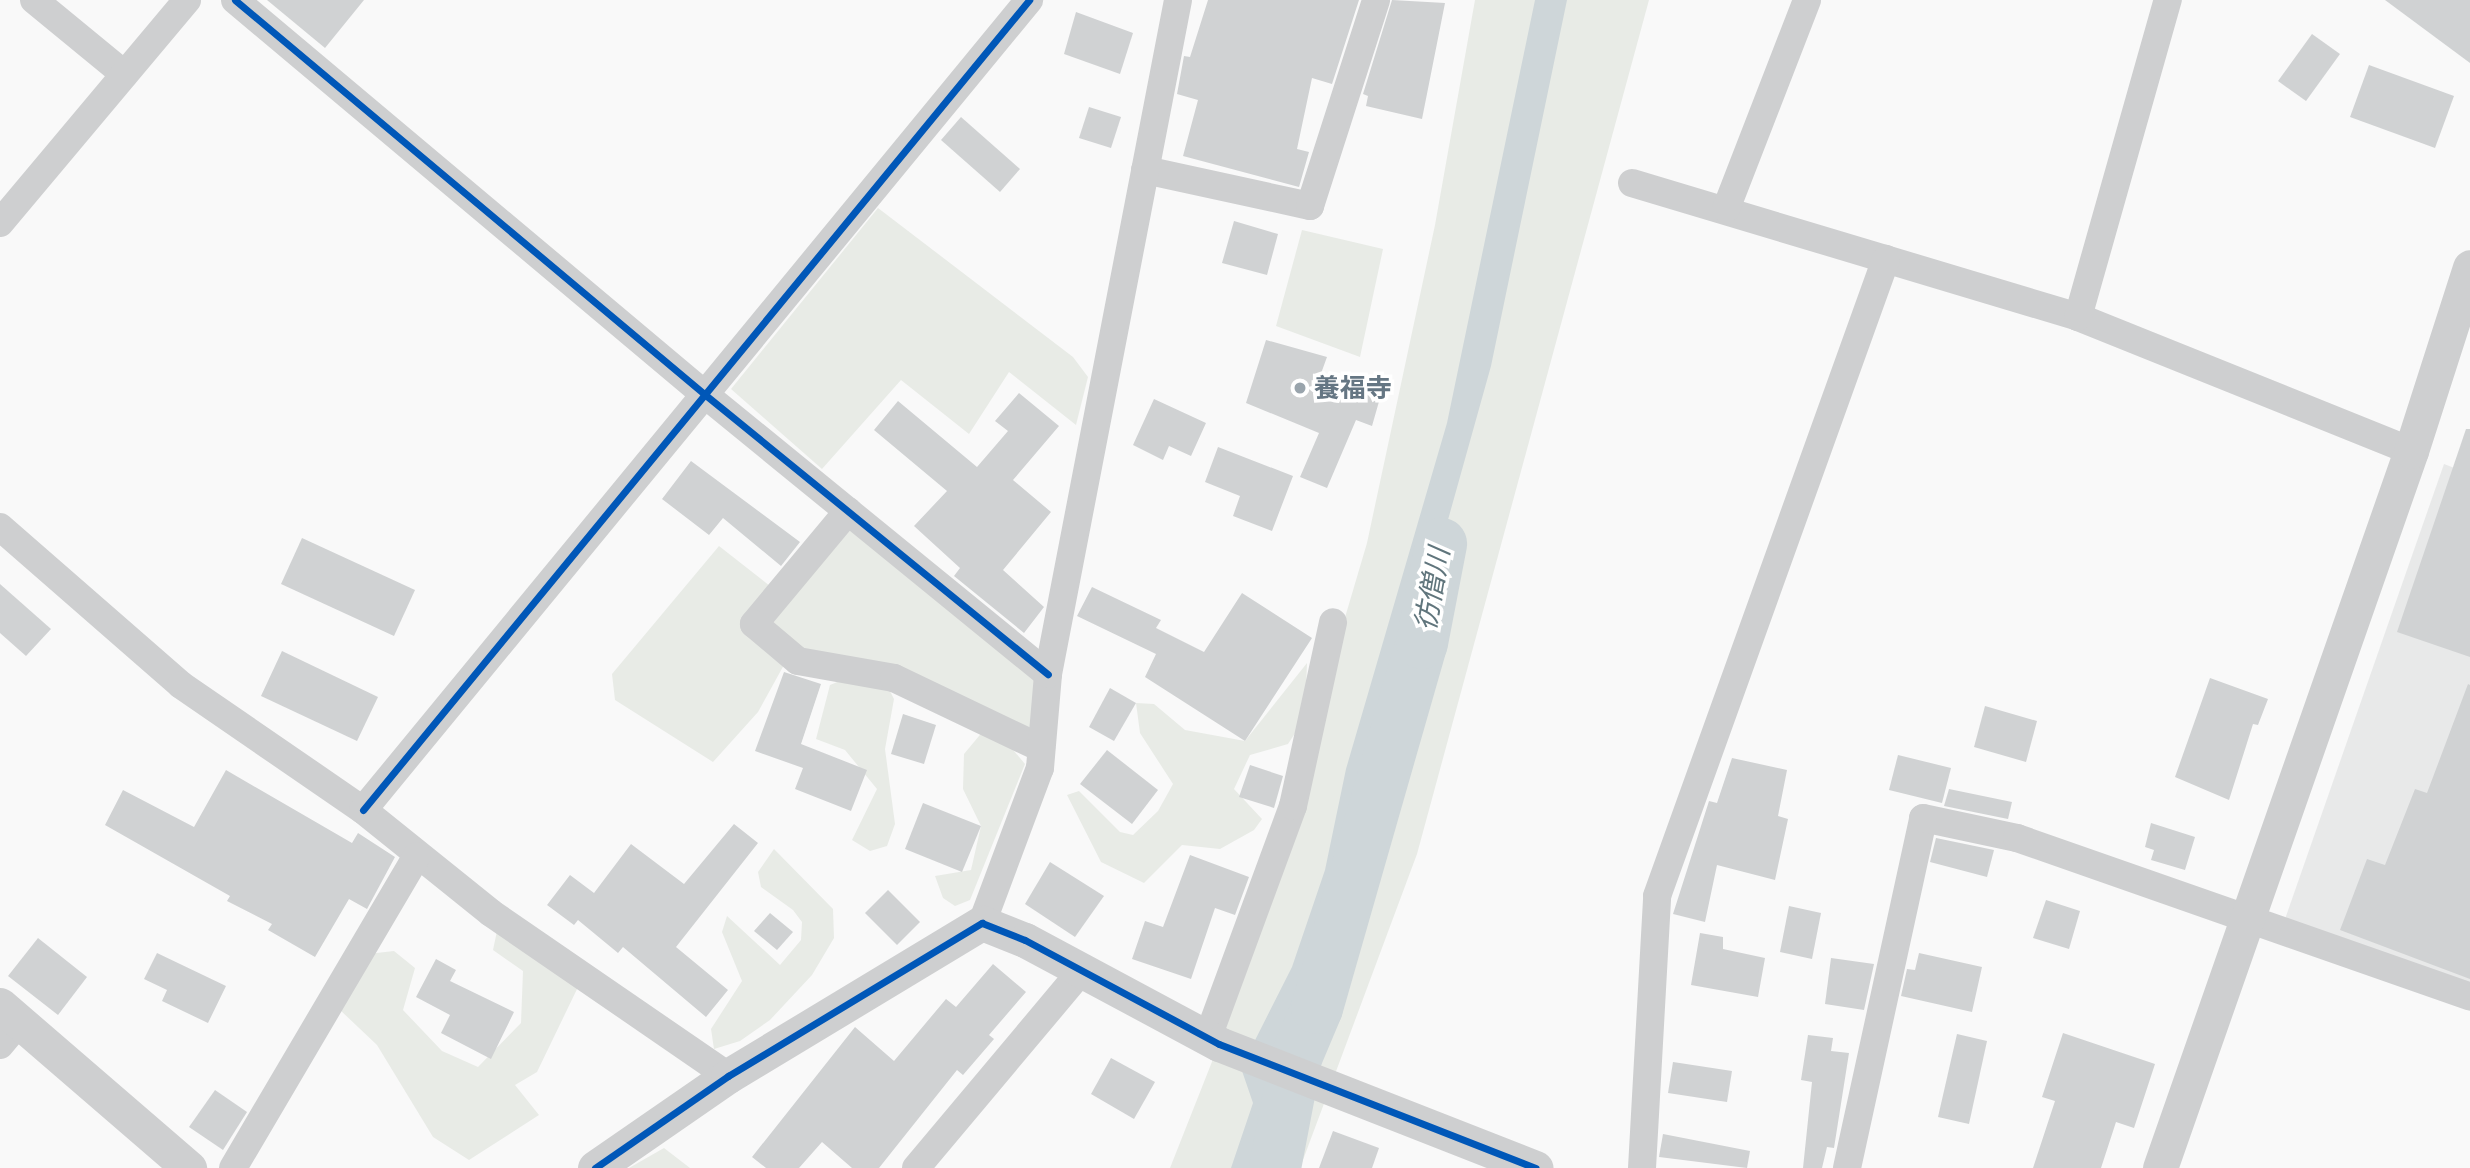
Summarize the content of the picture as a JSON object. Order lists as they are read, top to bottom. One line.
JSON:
{"water":["彷僧川"],"places":["養福寺"]}
